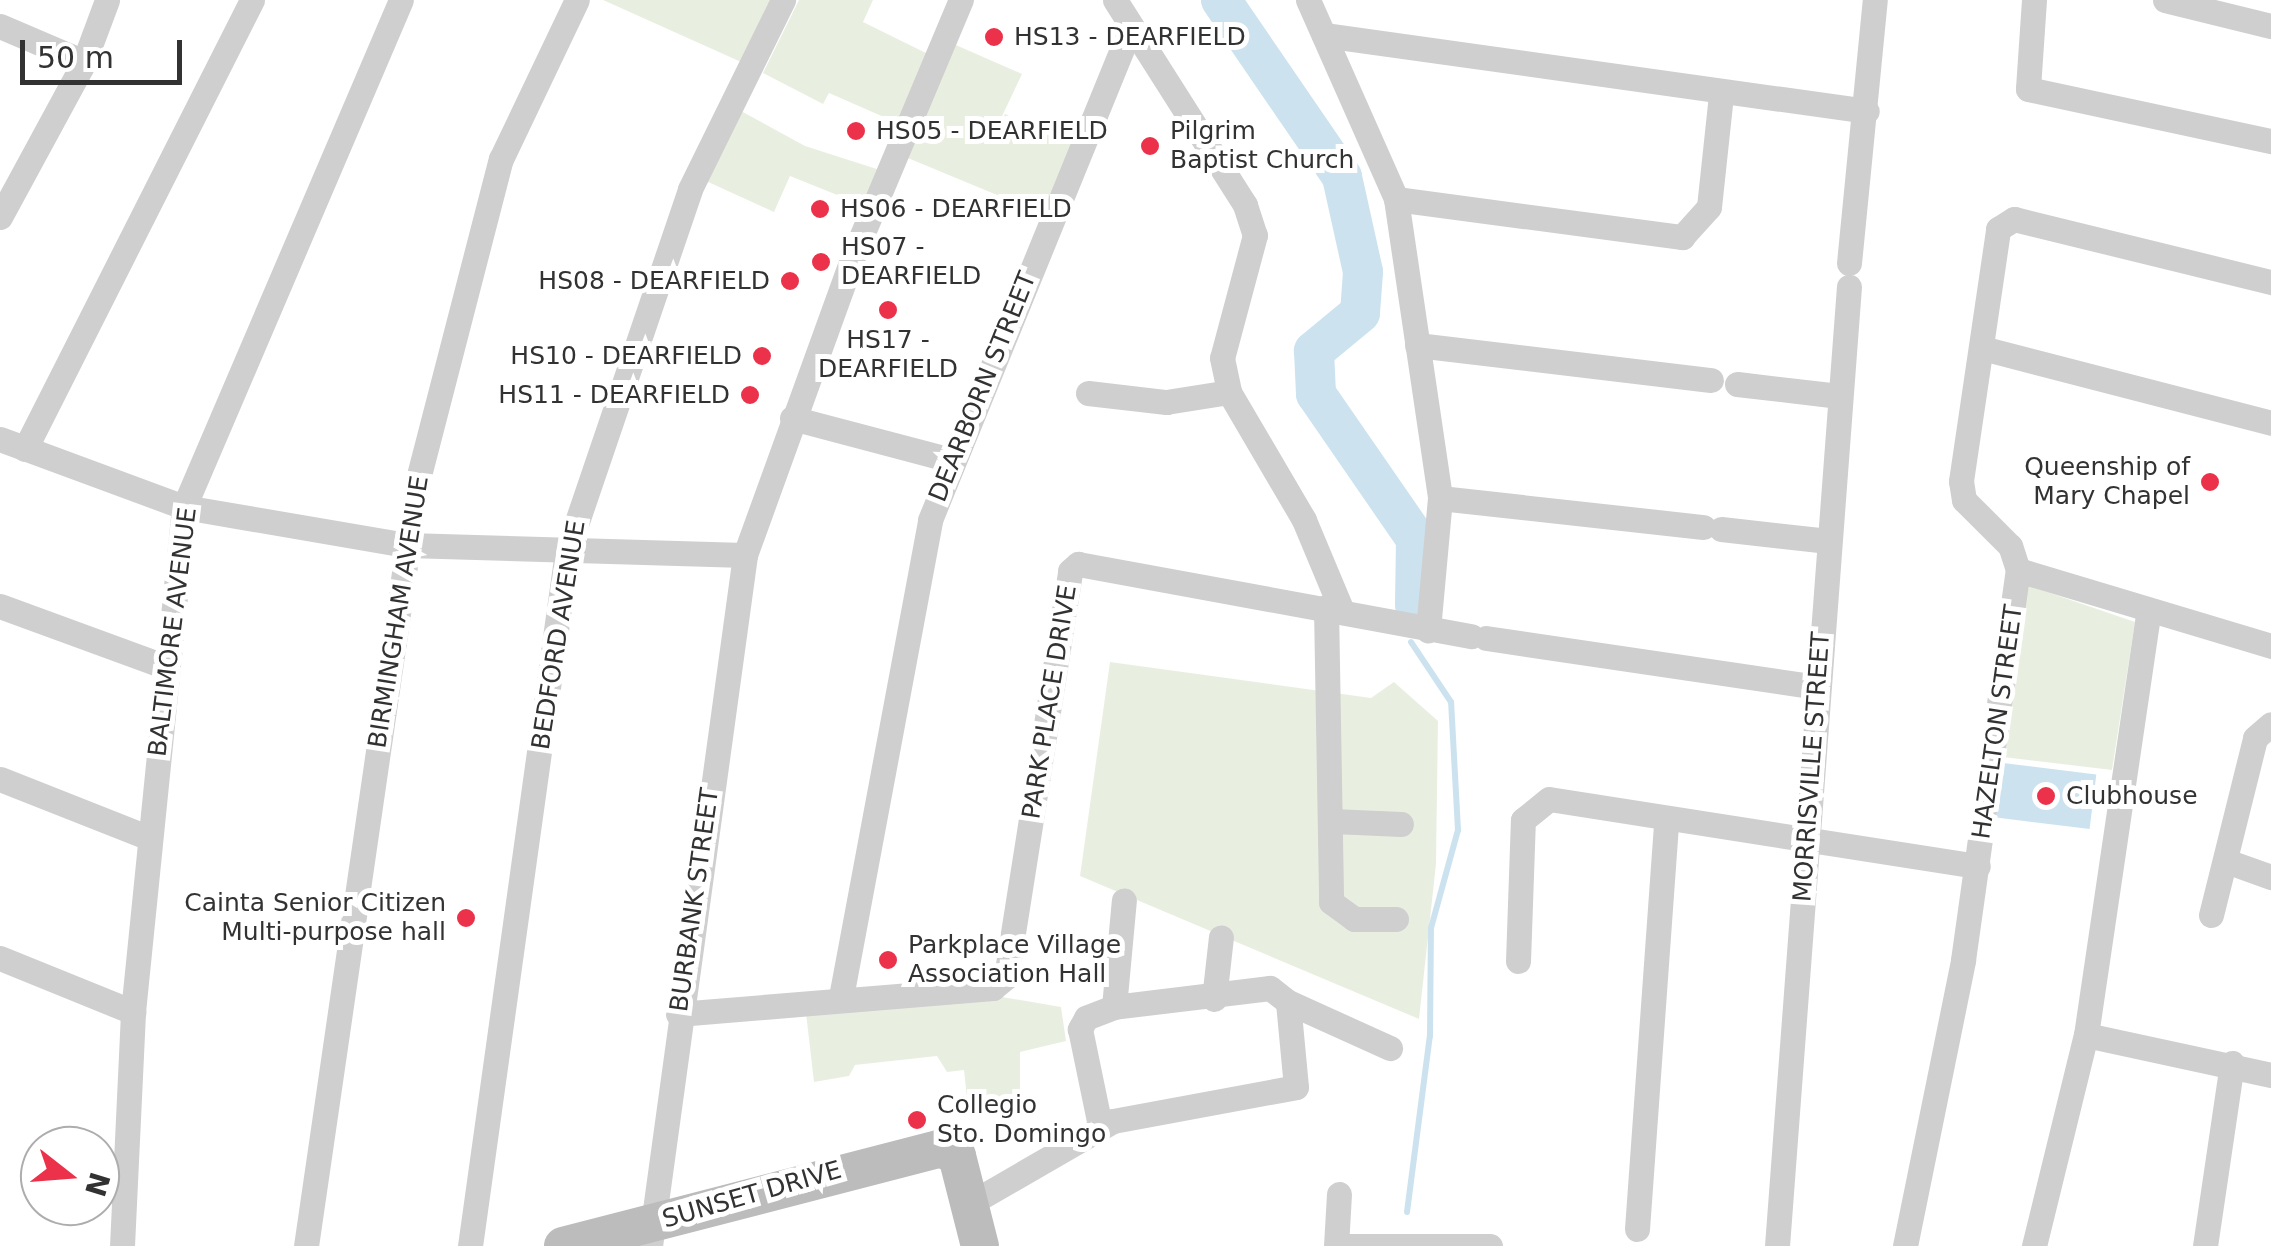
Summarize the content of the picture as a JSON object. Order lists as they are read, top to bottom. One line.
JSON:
{"streets":{"street":["DEARBORN STREET","BIRMINGHAM AVENUE","BALTIMORE AVENUE","BEDFORD AVENUE","PARK PLACE DRIVE","HAZELTON STREET","MORRISVILLE STREET","BURBANK STREET","SUNSET DRIVE"]},"crossings":[["DEARBORN STREET","PARK PLACE DRIVE"],["PARK PLACE DRIVE","MORRISVILLE STREET"],["BURBANK STREET","SUNSET DRIVE"]],"places":["HS13 - DEARFIELD","HS05 - DEARFIELD","Pilgrim Baptist Church","HS06 - DEARFIELD","HS07 - DEARFIELD","HS08 - DEARFIELD","HS17 - DEARFIELD","HS10 - DEARFIELD","HS11 - DEARFIELD","Queenship of Mary Chapel","Clubhouse","Cainta Senior Citizen Multi-purpose hall","Parkplace Village Association Hall","Collegio Sto. Domingo"],"scale_bar":"50 m","north":"right"}
